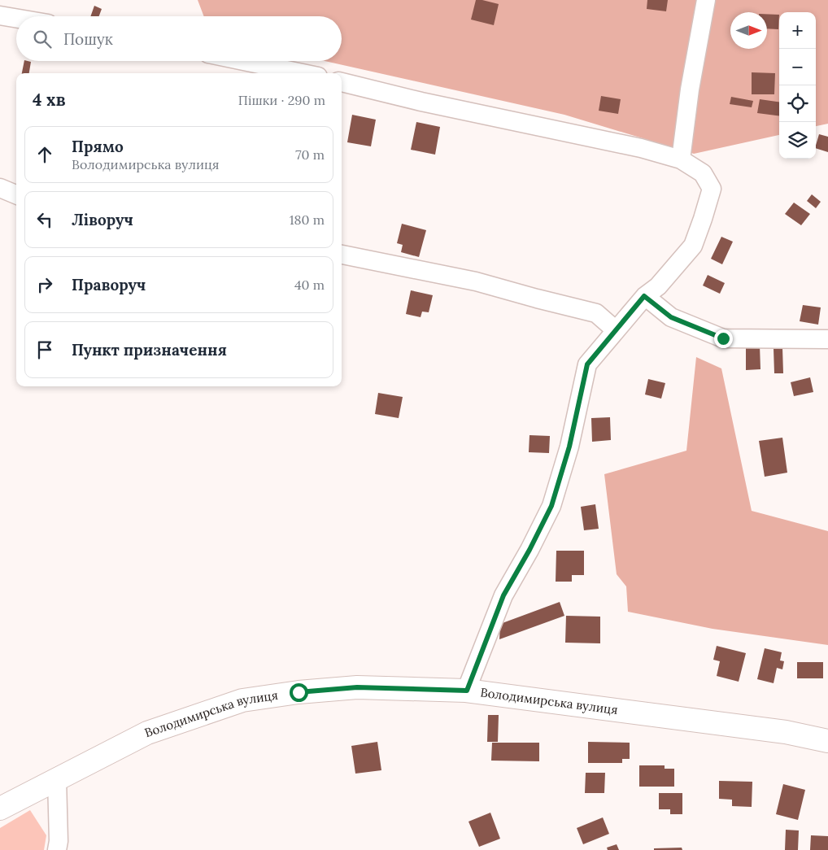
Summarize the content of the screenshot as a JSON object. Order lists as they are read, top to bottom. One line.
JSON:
{"streets":{"main road":["Володимирська вулиця"]},"north":"right","page":{"map_buttons":["+","−"],"search":"Пошук","heading":["4 хв","Пішки · 290 m"],"list":[["Прямо","Володимирська вулиця","70 m"],["Ліворуч","180 m"],["Праворуч","40 m"],"Пункт призначення"]}}
